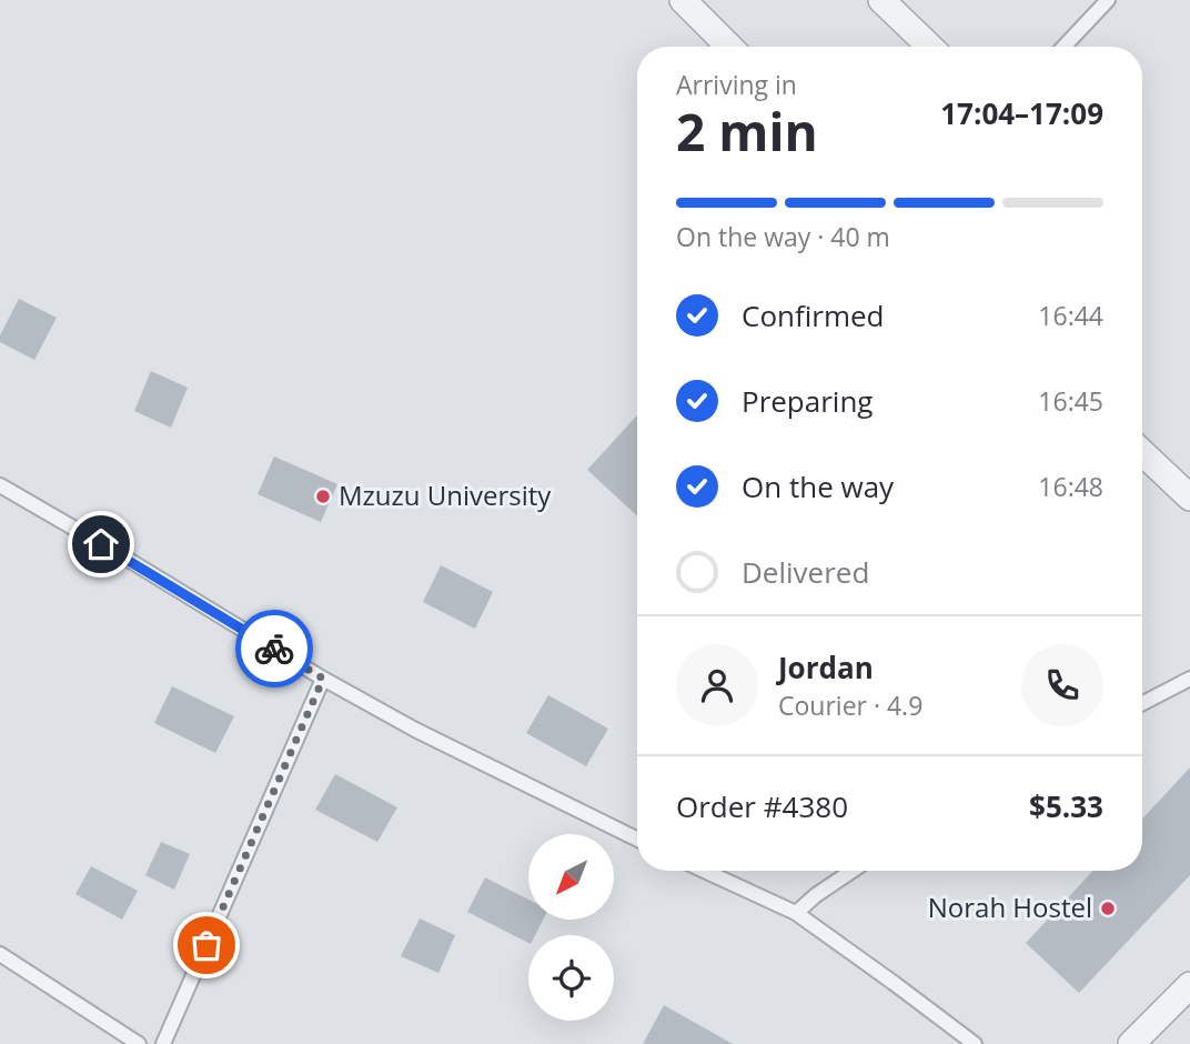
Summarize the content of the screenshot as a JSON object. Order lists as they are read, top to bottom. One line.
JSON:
{"places":["Mzuzu University","Norah Hostel"],"north":"bottom left","page":{"heading":["2 min","Arriving in","17:04–17:09"],"panel":["Jordan","Courier · 4.9","Order #4380","$5.33"],"bar":"On the way · 40 m","list":[["Confirmed","16:44"],["Preparing","16:45"],["On the way","16:48"],"Delivered"]}}
